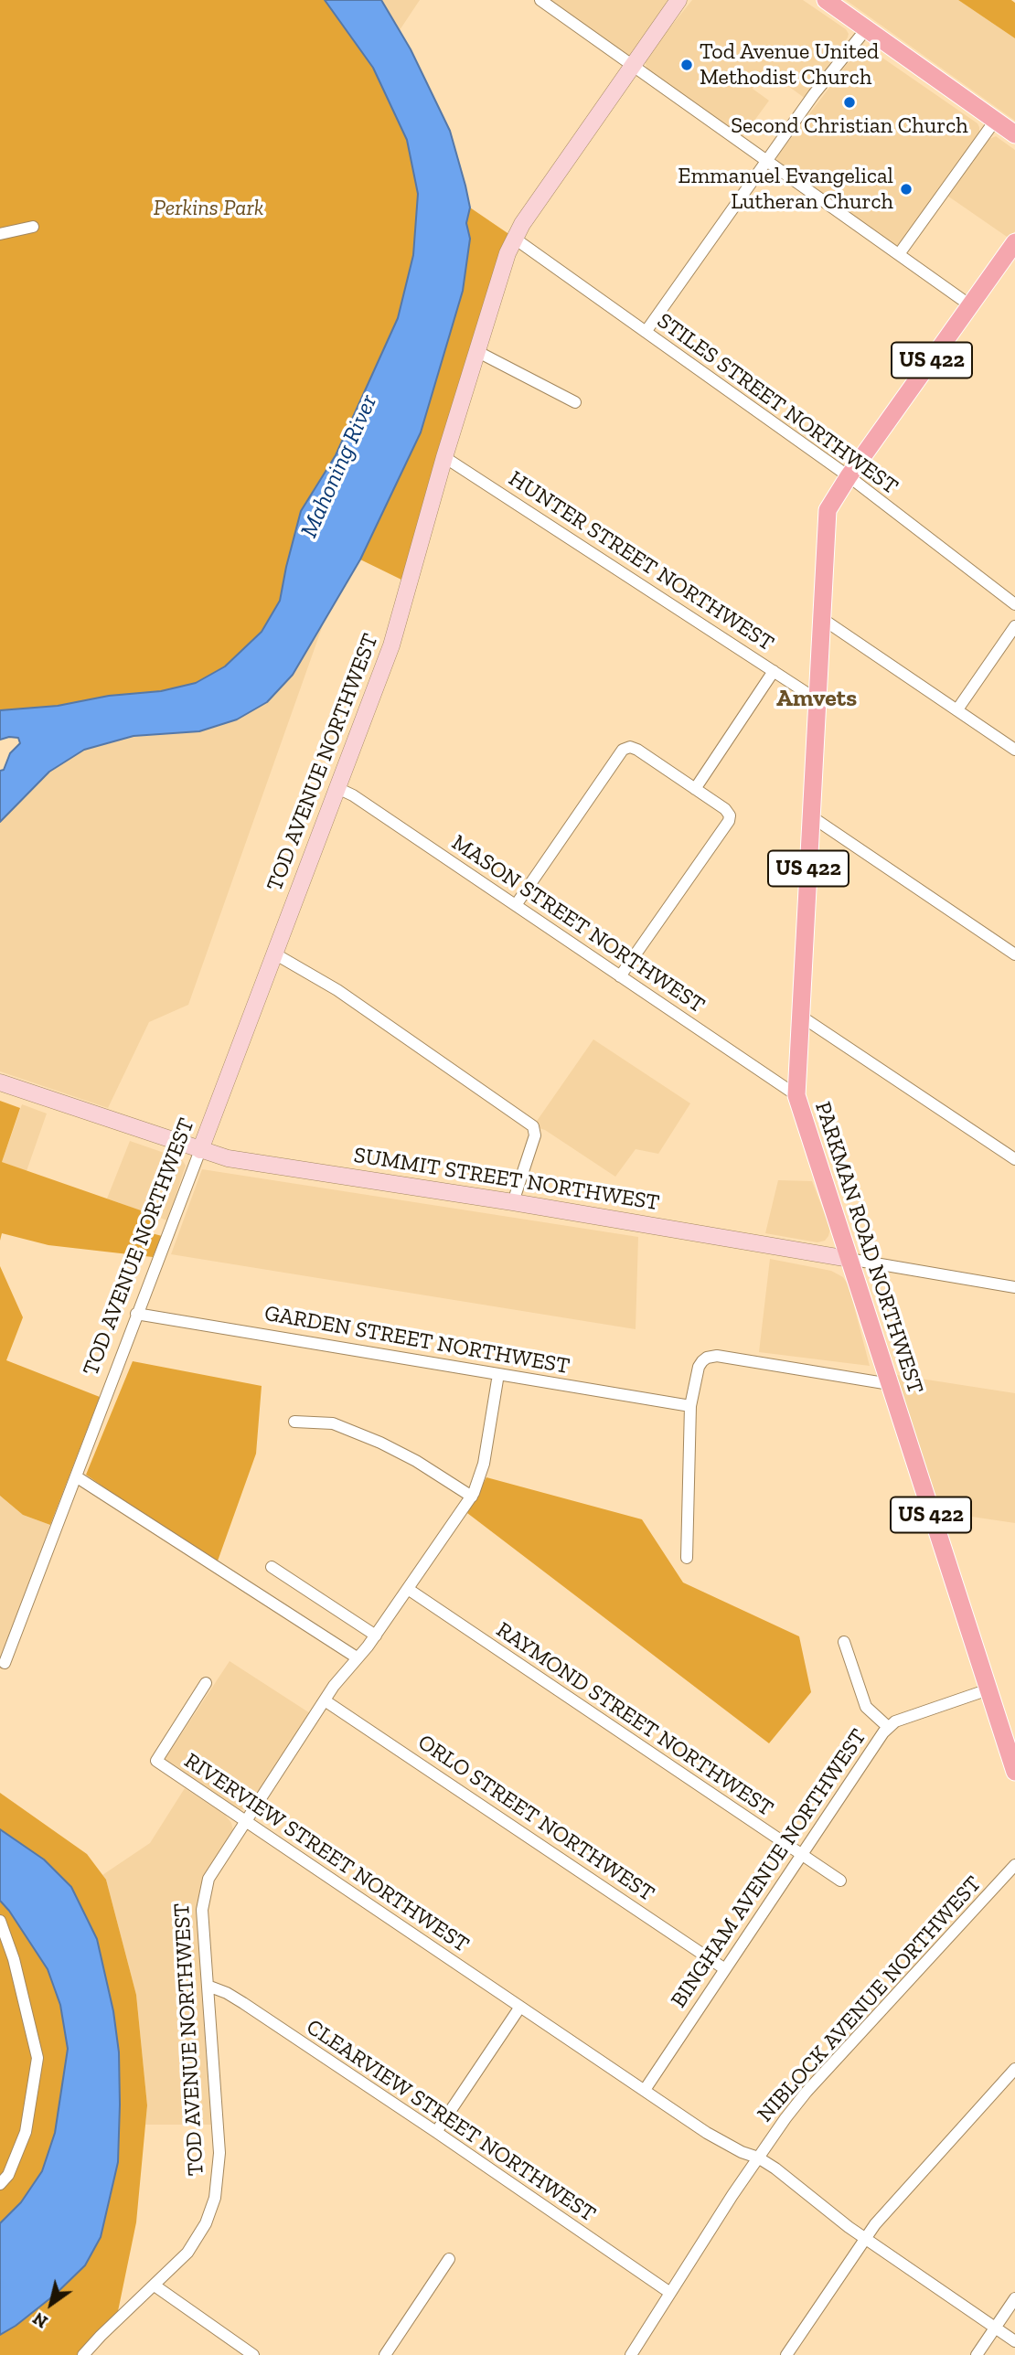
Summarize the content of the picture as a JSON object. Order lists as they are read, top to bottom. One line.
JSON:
{"streets":{"main road":["US 422","TOD AVENUE NORTHWEST","SUMMIT STREET NORTHWEST","PARKMAN ROAD NORTHWEST"],"street":["STILES STREET NORTHWEST","HUNTER STREET NORTHWEST","MASON STREET NORTHWEST","GARDEN STREET NORTHWEST","RAYMOND STREET NORTHWEST","ORLO STREET NORTHWEST","RIVERVIEW STREET NORTHWEST","BINGHAM AVENUE NORTHWEST","NIBLOCK AVENUE NORTHWEST","CLEARVIEW STREET NORTHWEST"]},"crossings":[["STILES STREET NORTHWEST","TOD AVENUE NORTHWEST"],["STILES STREET NORTHWEST","PARKMAN ROAD NORTHWEST"],["HUNTER STREET NORTHWEST","TOD AVENUE NORTHWEST"],["HUNTER STREET NORTHWEST","PARKMAN ROAD NORTHWEST"],["TOD AVENUE NORTHWEST","MASON STREET NORTHWEST"],["TOD AVENUE NORTHWEST","SUMMIT STREET NORTHWEST"],["TOD AVENUE NORTHWEST","GARDEN STREET NORTHWEST"],["TOD AVENUE NORTHWEST","RAYMOND STREET NORTHWEST"],["TOD AVENUE NORTHWEST","ORLO STREET NORTHWEST"],["TOD AVENUE NORTHWEST","RIVERVIEW STREET NORTHWEST"],["TOD AVENUE NORTHWEST","CLEARVIEW STREET NORTHWEST"],["MASON STREET NORTHWEST","PARKMAN ROAD NORTHWEST"],["SUMMIT STREET NORTHWEST","PARKMAN ROAD NORTHWEST"],["PARKMAN ROAD NORTHWEST","BINGHAM AVENUE NORTHWEST"],["RAYMOND STREET NORTHWEST","BINGHAM AVENUE NORTHWEST"],["ORLO STREET NORTHWEST","BINGHAM AVENUE NORTHWEST"],["RIVERVIEW STREET NORTHWEST","BINGHAM AVENUE NORTHWEST"],["NIBLOCK AVENUE NORTHWEST","CLEARVIEW STREET NORTHWEST"]],"districts":["Amvets"],"water":["Mahoning River"],"parks":["Perkins Park"],"places":["Tod Avenue United Methodist Church","Second Christian Church","Emmanuel Evangelical Lutheran Church"],"north":"bottom left"}
